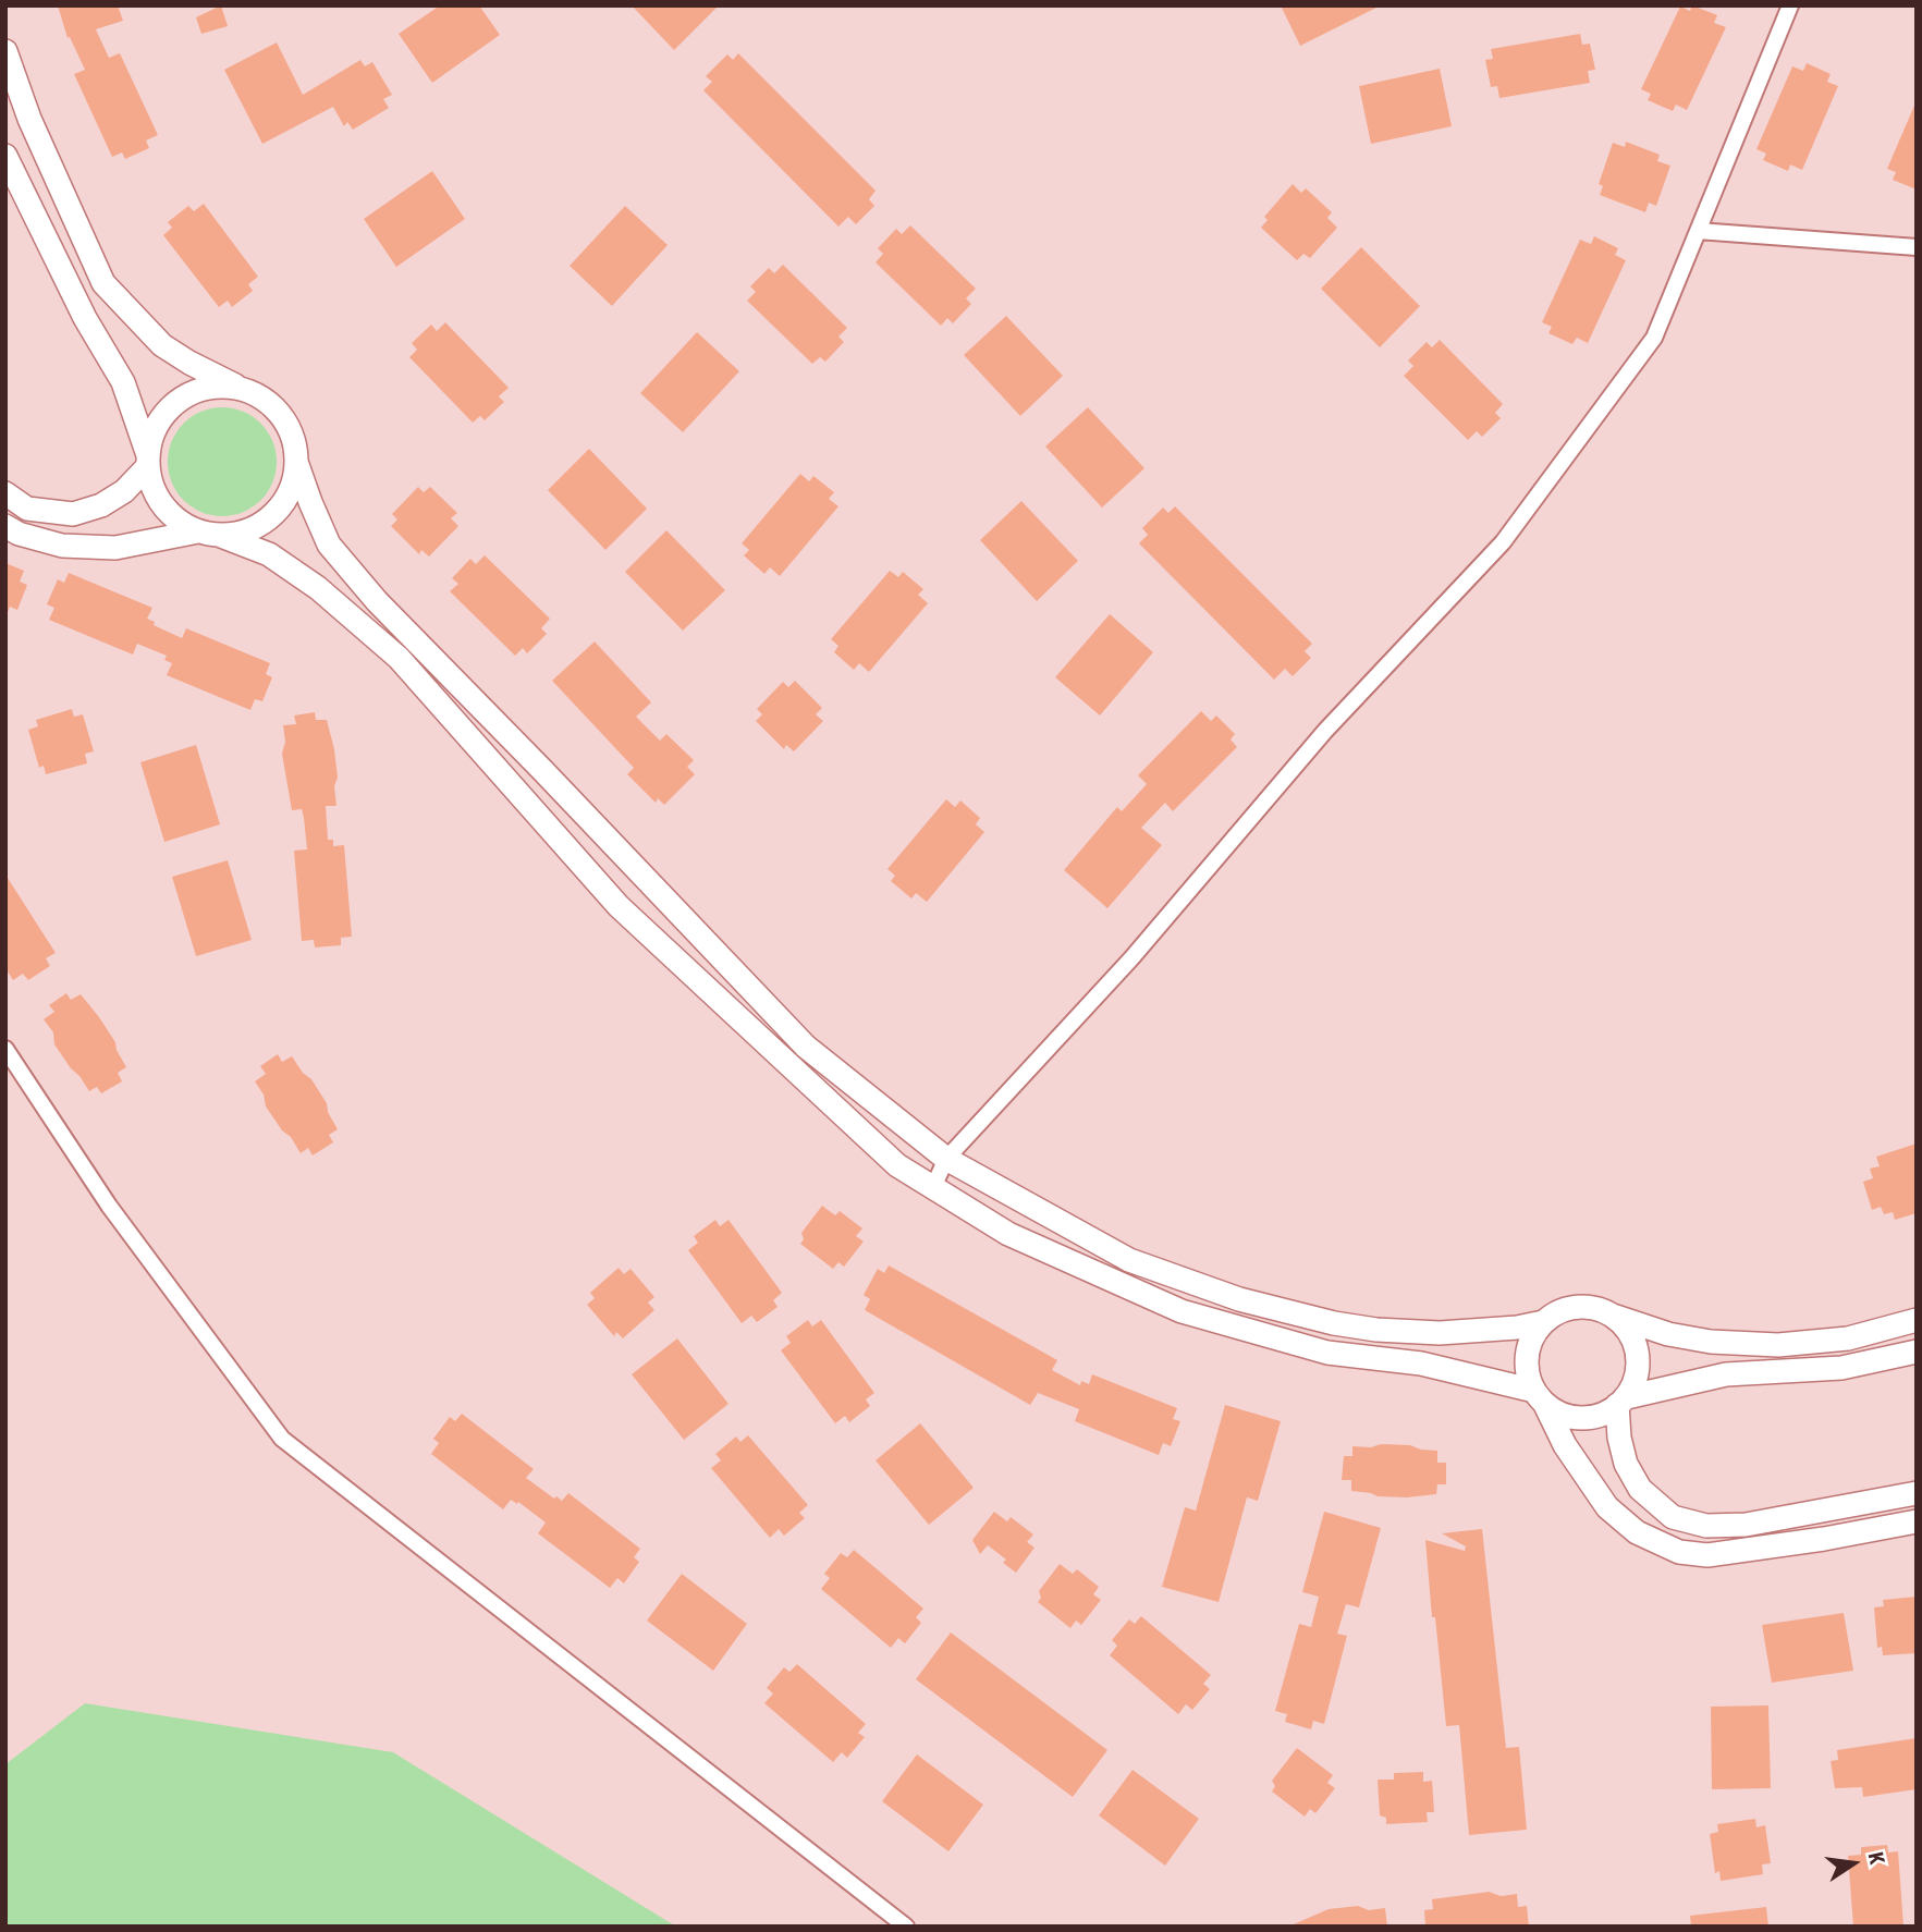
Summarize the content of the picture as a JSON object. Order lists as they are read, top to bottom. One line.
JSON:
{"north":"right"}
